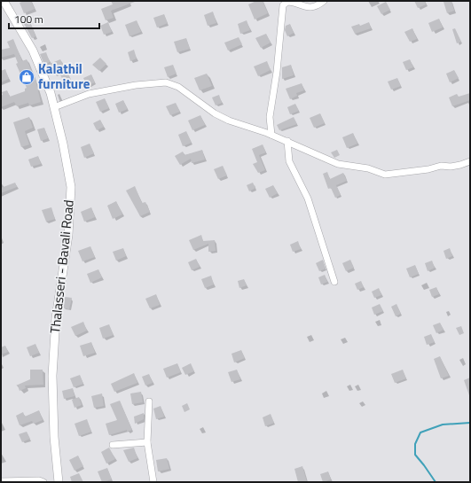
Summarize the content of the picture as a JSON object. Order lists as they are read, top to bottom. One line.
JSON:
{"streets":{"main road":["Thalasseri - Bavali Road"]},"places":{"shop":["Kalathil furniture"]},"scale_bar":"100 m"}
